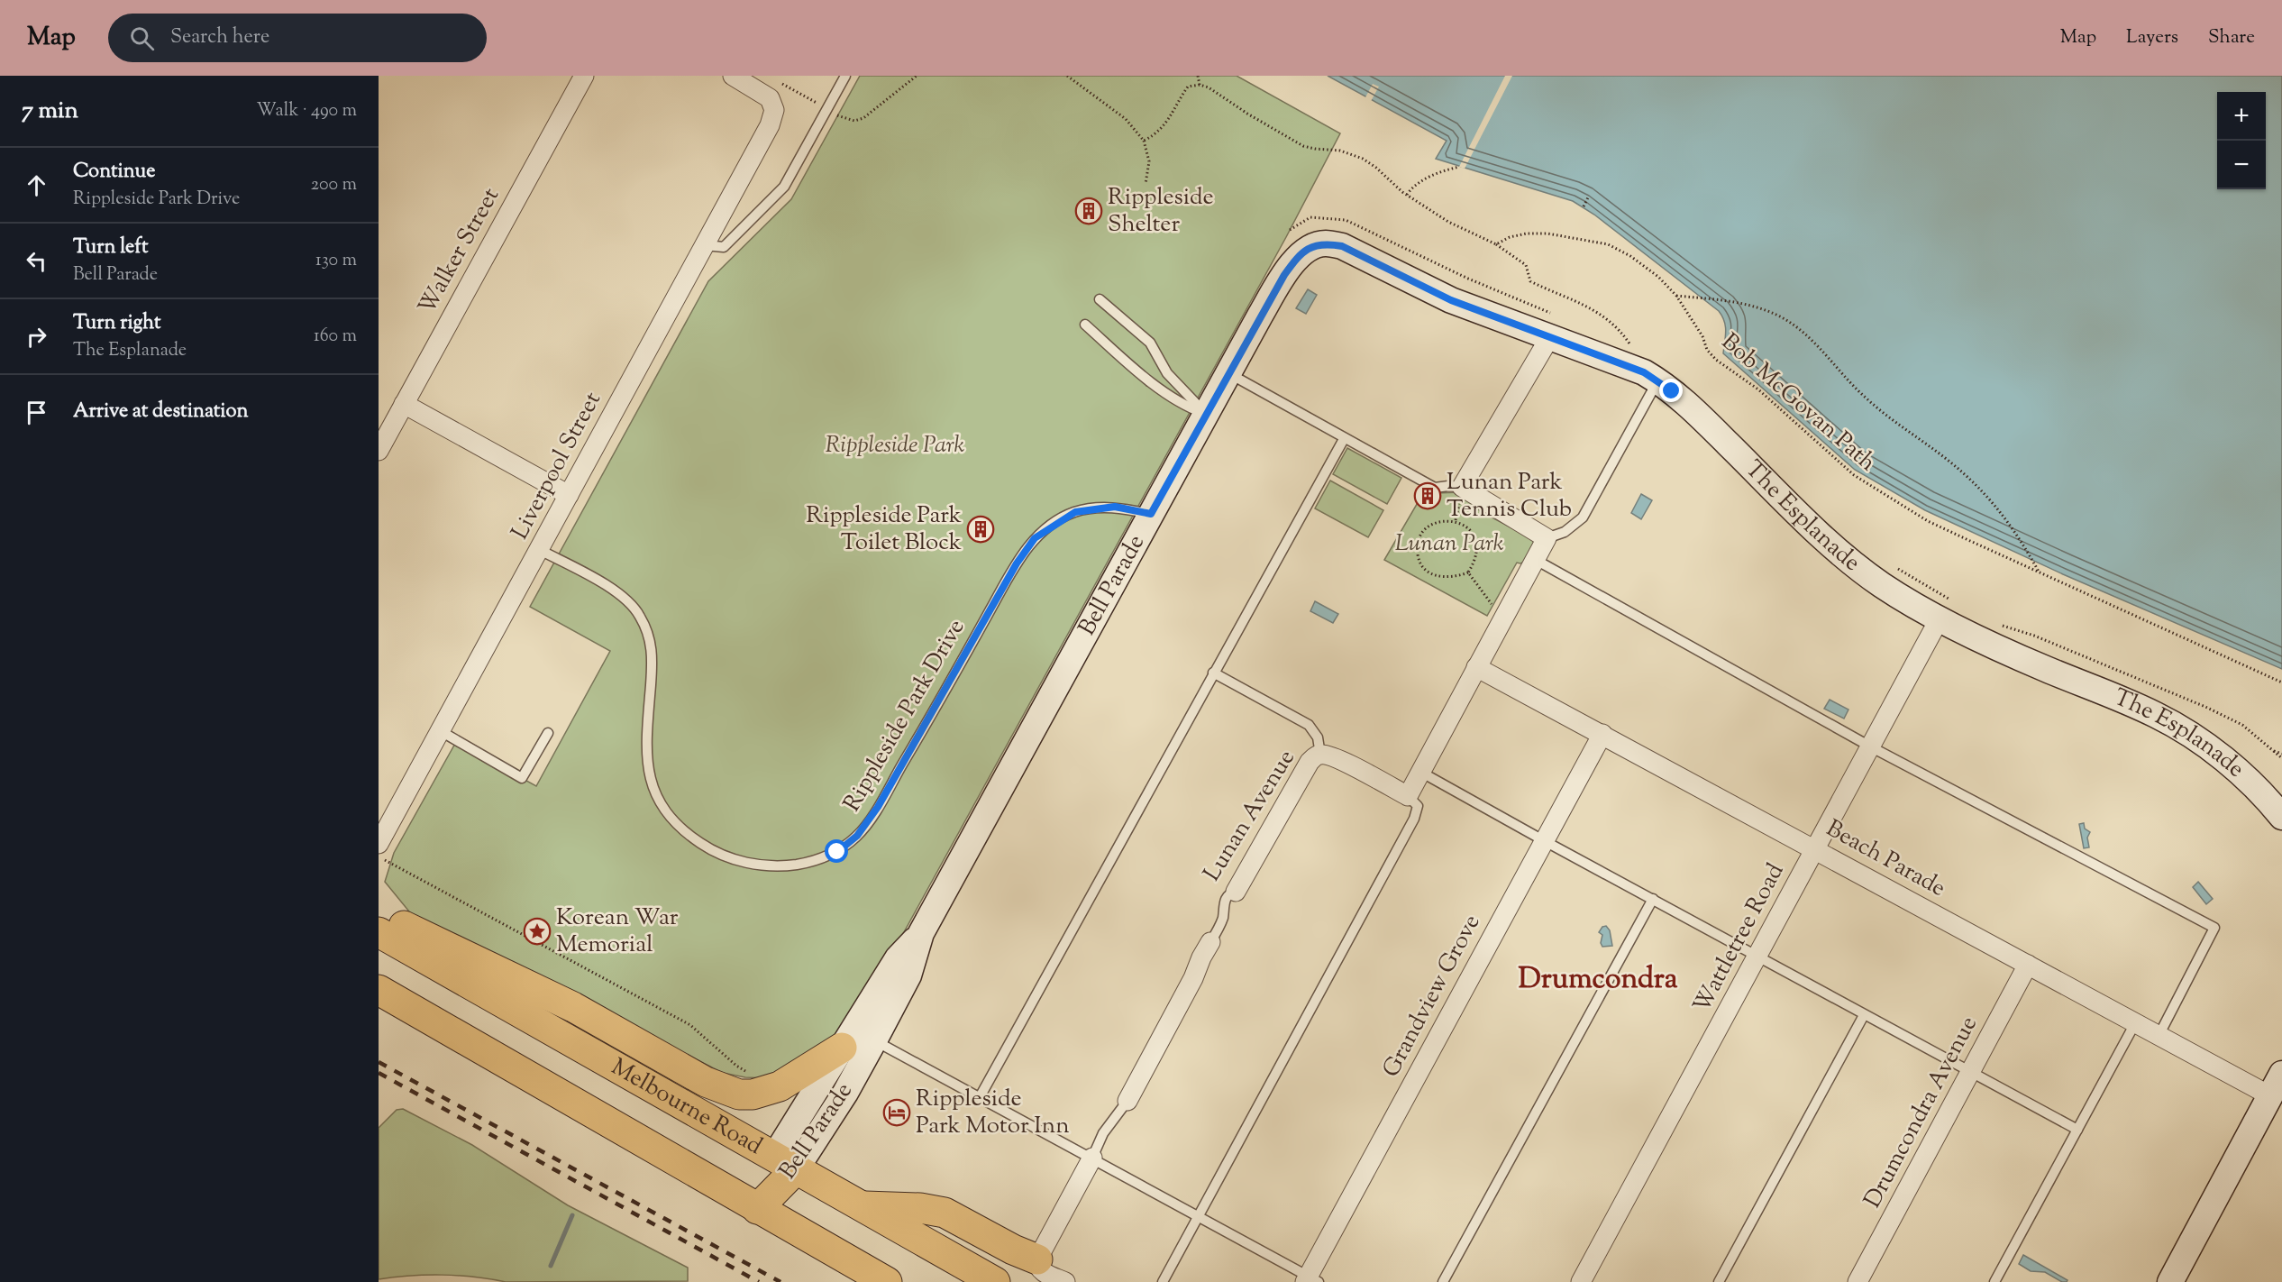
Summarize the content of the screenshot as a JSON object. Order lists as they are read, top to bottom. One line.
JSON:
{"streets":{"highway":["Bell Parade","Melbourne Road"],"street":["Walker Street","Liverpool Street","The Esplanade","Lunan Avenue","Beach Parade","Wattletree Road","Grandview Grove","Drumcondra Avenue"],"lane":["Rippleside Park Drive"],"path":["Bob McGovan Path"]},"crossings":[["Liverpool Street","Rippleside Park Drive"],["The Esplanade","Bell Parade"],["The Esplanade","Wattletree Road"],["Bell Parade","Rippleside Park Drive"],["Bell Parade","Melbourne Road"],["Beach Parade","Wattletree Road"],["Beach Parade","Grandview Grove"],["Beach Parade","Drumcondra Avenue"]],"districts":["Drumcondra"],"parks":["Rippleside Park","Lunan Park"],"places":{"building":["Rippleside Shelter","Lunan Park Tennis Club","Rippleside Park Toilet Block"],"place":["Korean War Memorial"],"hotel":["Rippleside Park Motor Inn"]},"page":{"header":"Map","search":"Search here","nav":["Map","Layers","Share"],"heading":["7 min","Walk · 490 m"],"map_buttons":["+","−"],"list":[["Continue","Rippleside Park Drive","200 m"],["Turn left","Bell Parade","130 m"],["Turn right","The Esplanade","160 m"],"Arrive at destination"]}}
